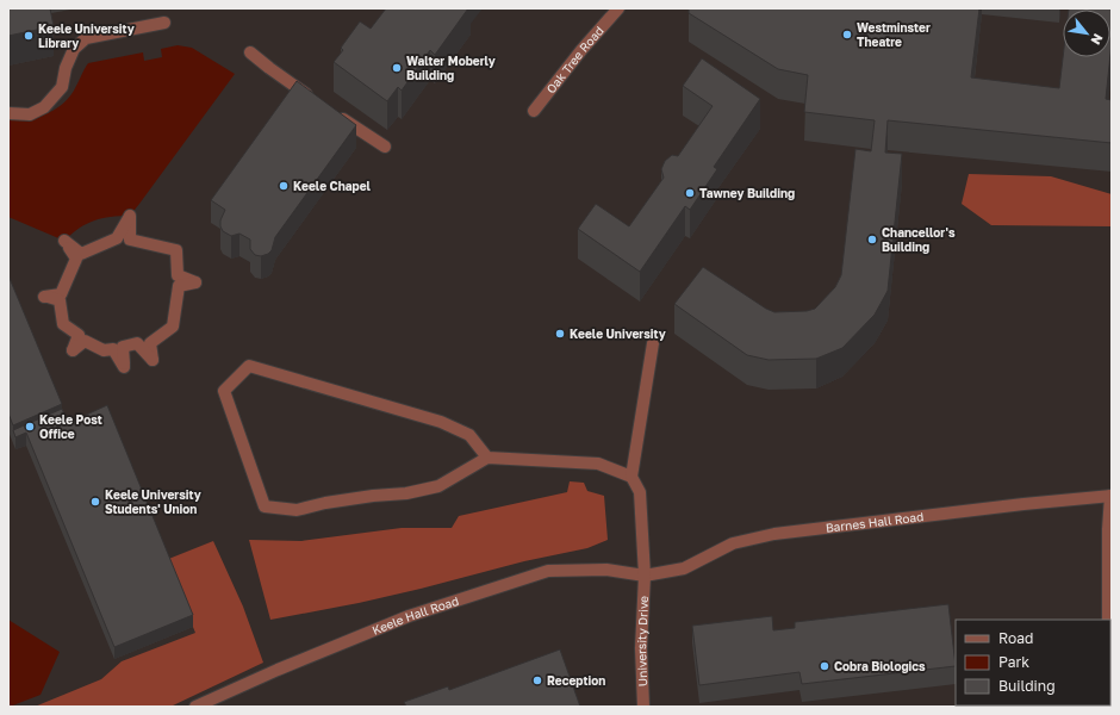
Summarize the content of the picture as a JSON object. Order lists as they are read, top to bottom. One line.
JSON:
{"streets":{"street":["Oak Tree Road","Barnes Hall Road","Keele Hall Road","University Drive"]},"crossings":[["Barnes Hall Road","Keele Hall Road"],["Barnes Hall Road","University Drive"],["Keele Hall Road","University Drive"]],"places":["Westminster Theatre","Keele University Library","Walter Moberly Building","Keele Chapel","Tawney Building","Chancellor's Building","Keele University","Keele Post Office","Keele University Students' Union","Cobra Biologics","Reception"],"legend":["Road","Park","Building"],"north":"bottom right"}
